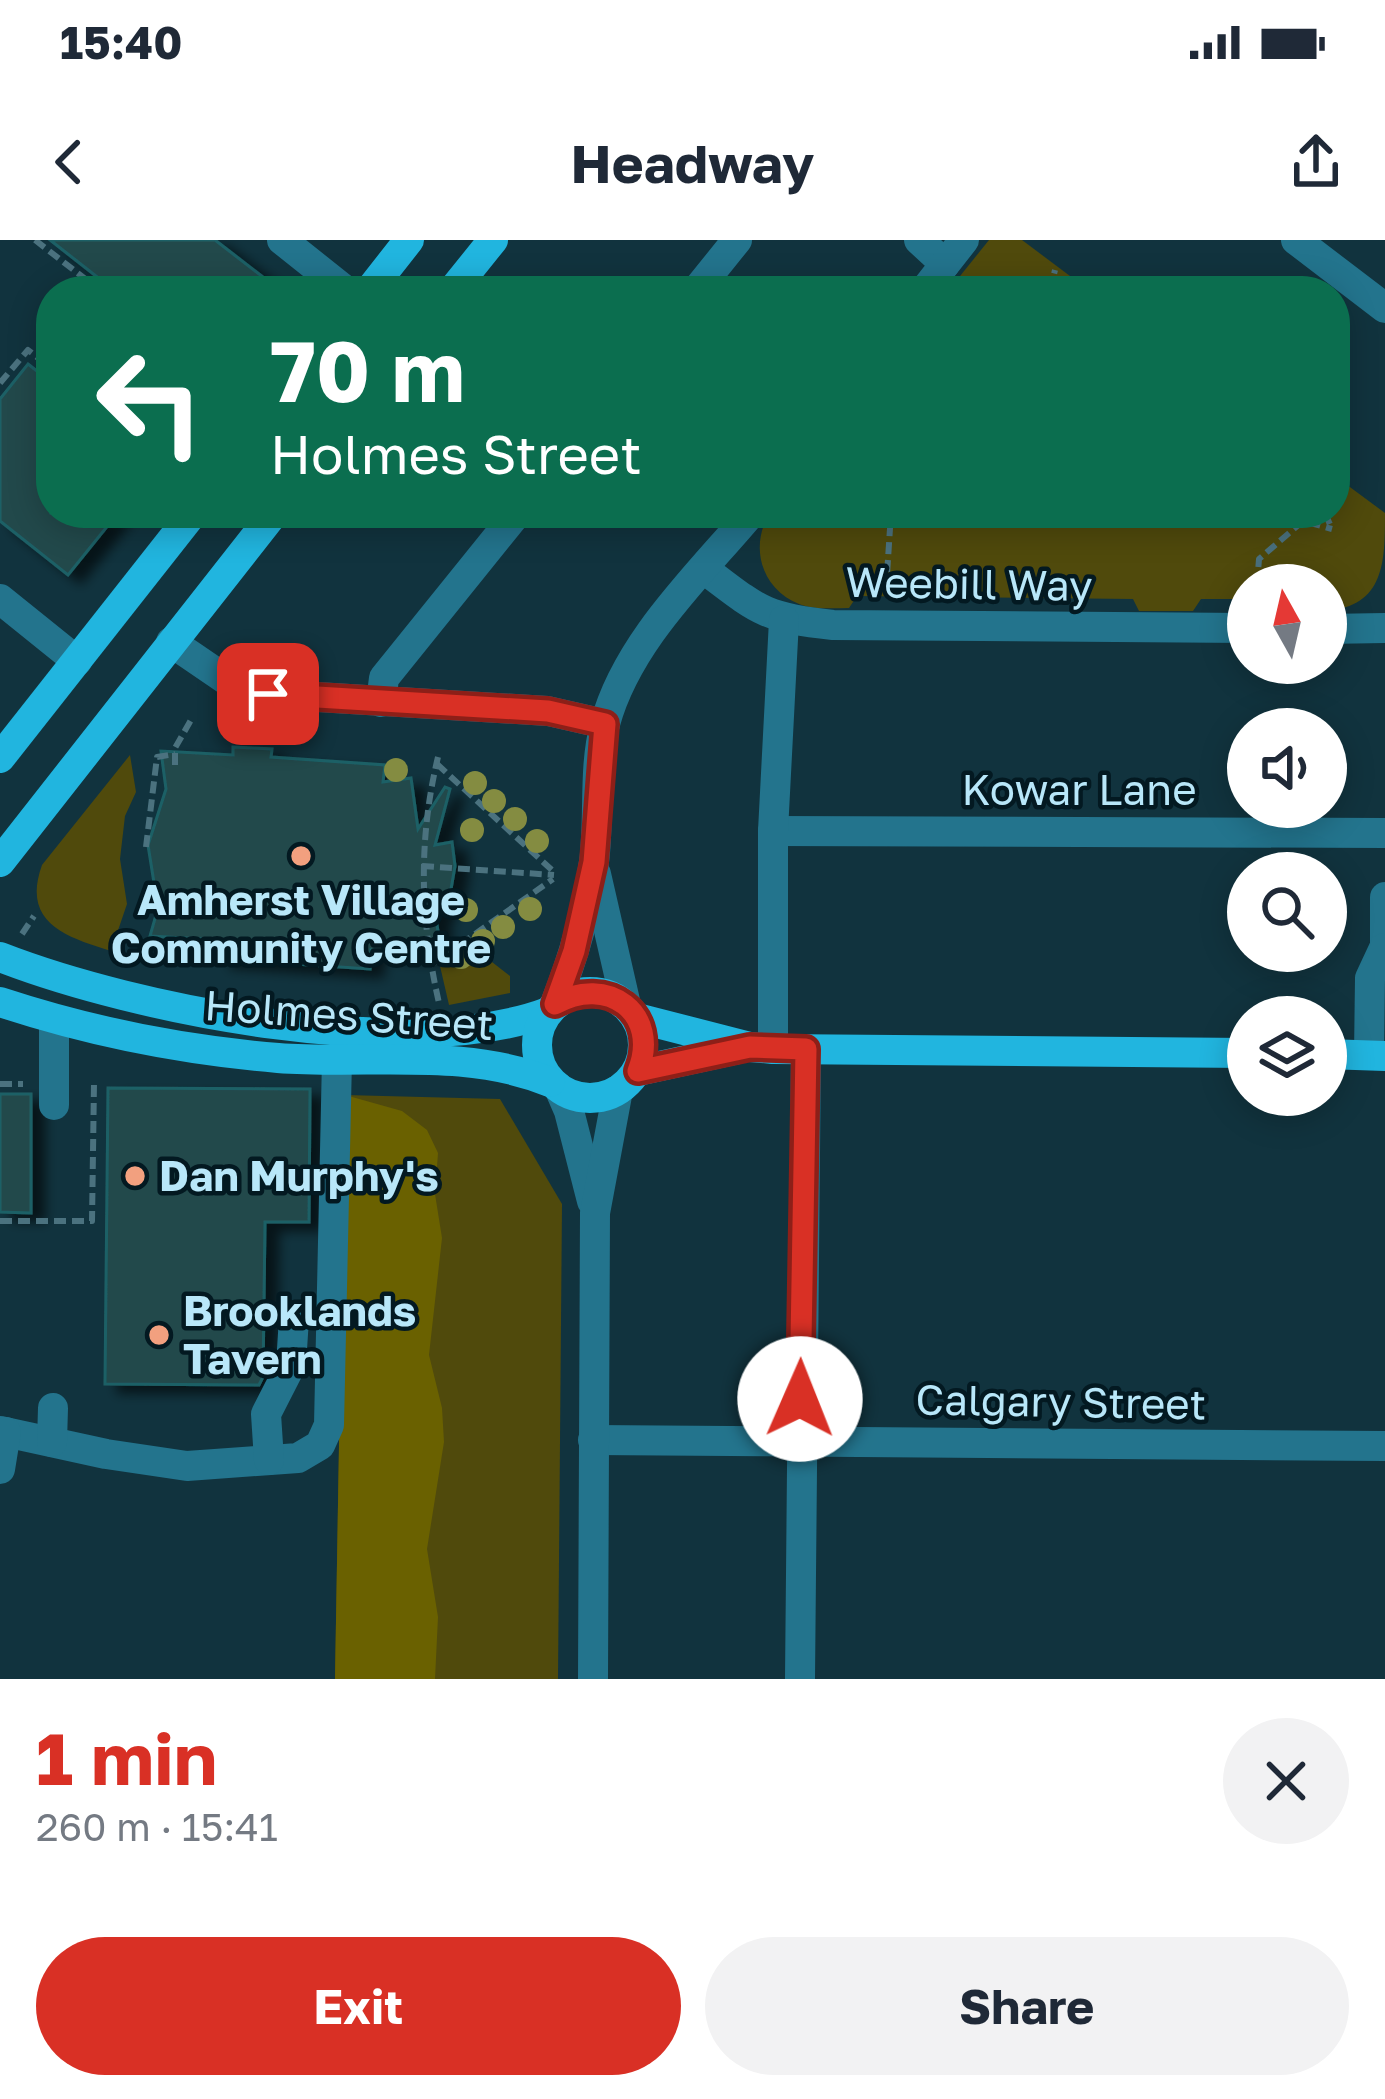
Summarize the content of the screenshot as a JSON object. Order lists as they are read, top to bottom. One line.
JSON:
{"streets":{"main road":["Holmes Street"],"street":["Weebill Way","Kowar Lane","Calgary Street"]},"places":["Amherst Village Community Centre","Dan Murphy's","Brooklands Tavern"],"north":"top","page":{"status":"15:40","header":"Headway","turn":["70 m","Holmes Street"],"heading":["1 min","260 m · 15:41"],"buttons":["Exit","Share"]}}
